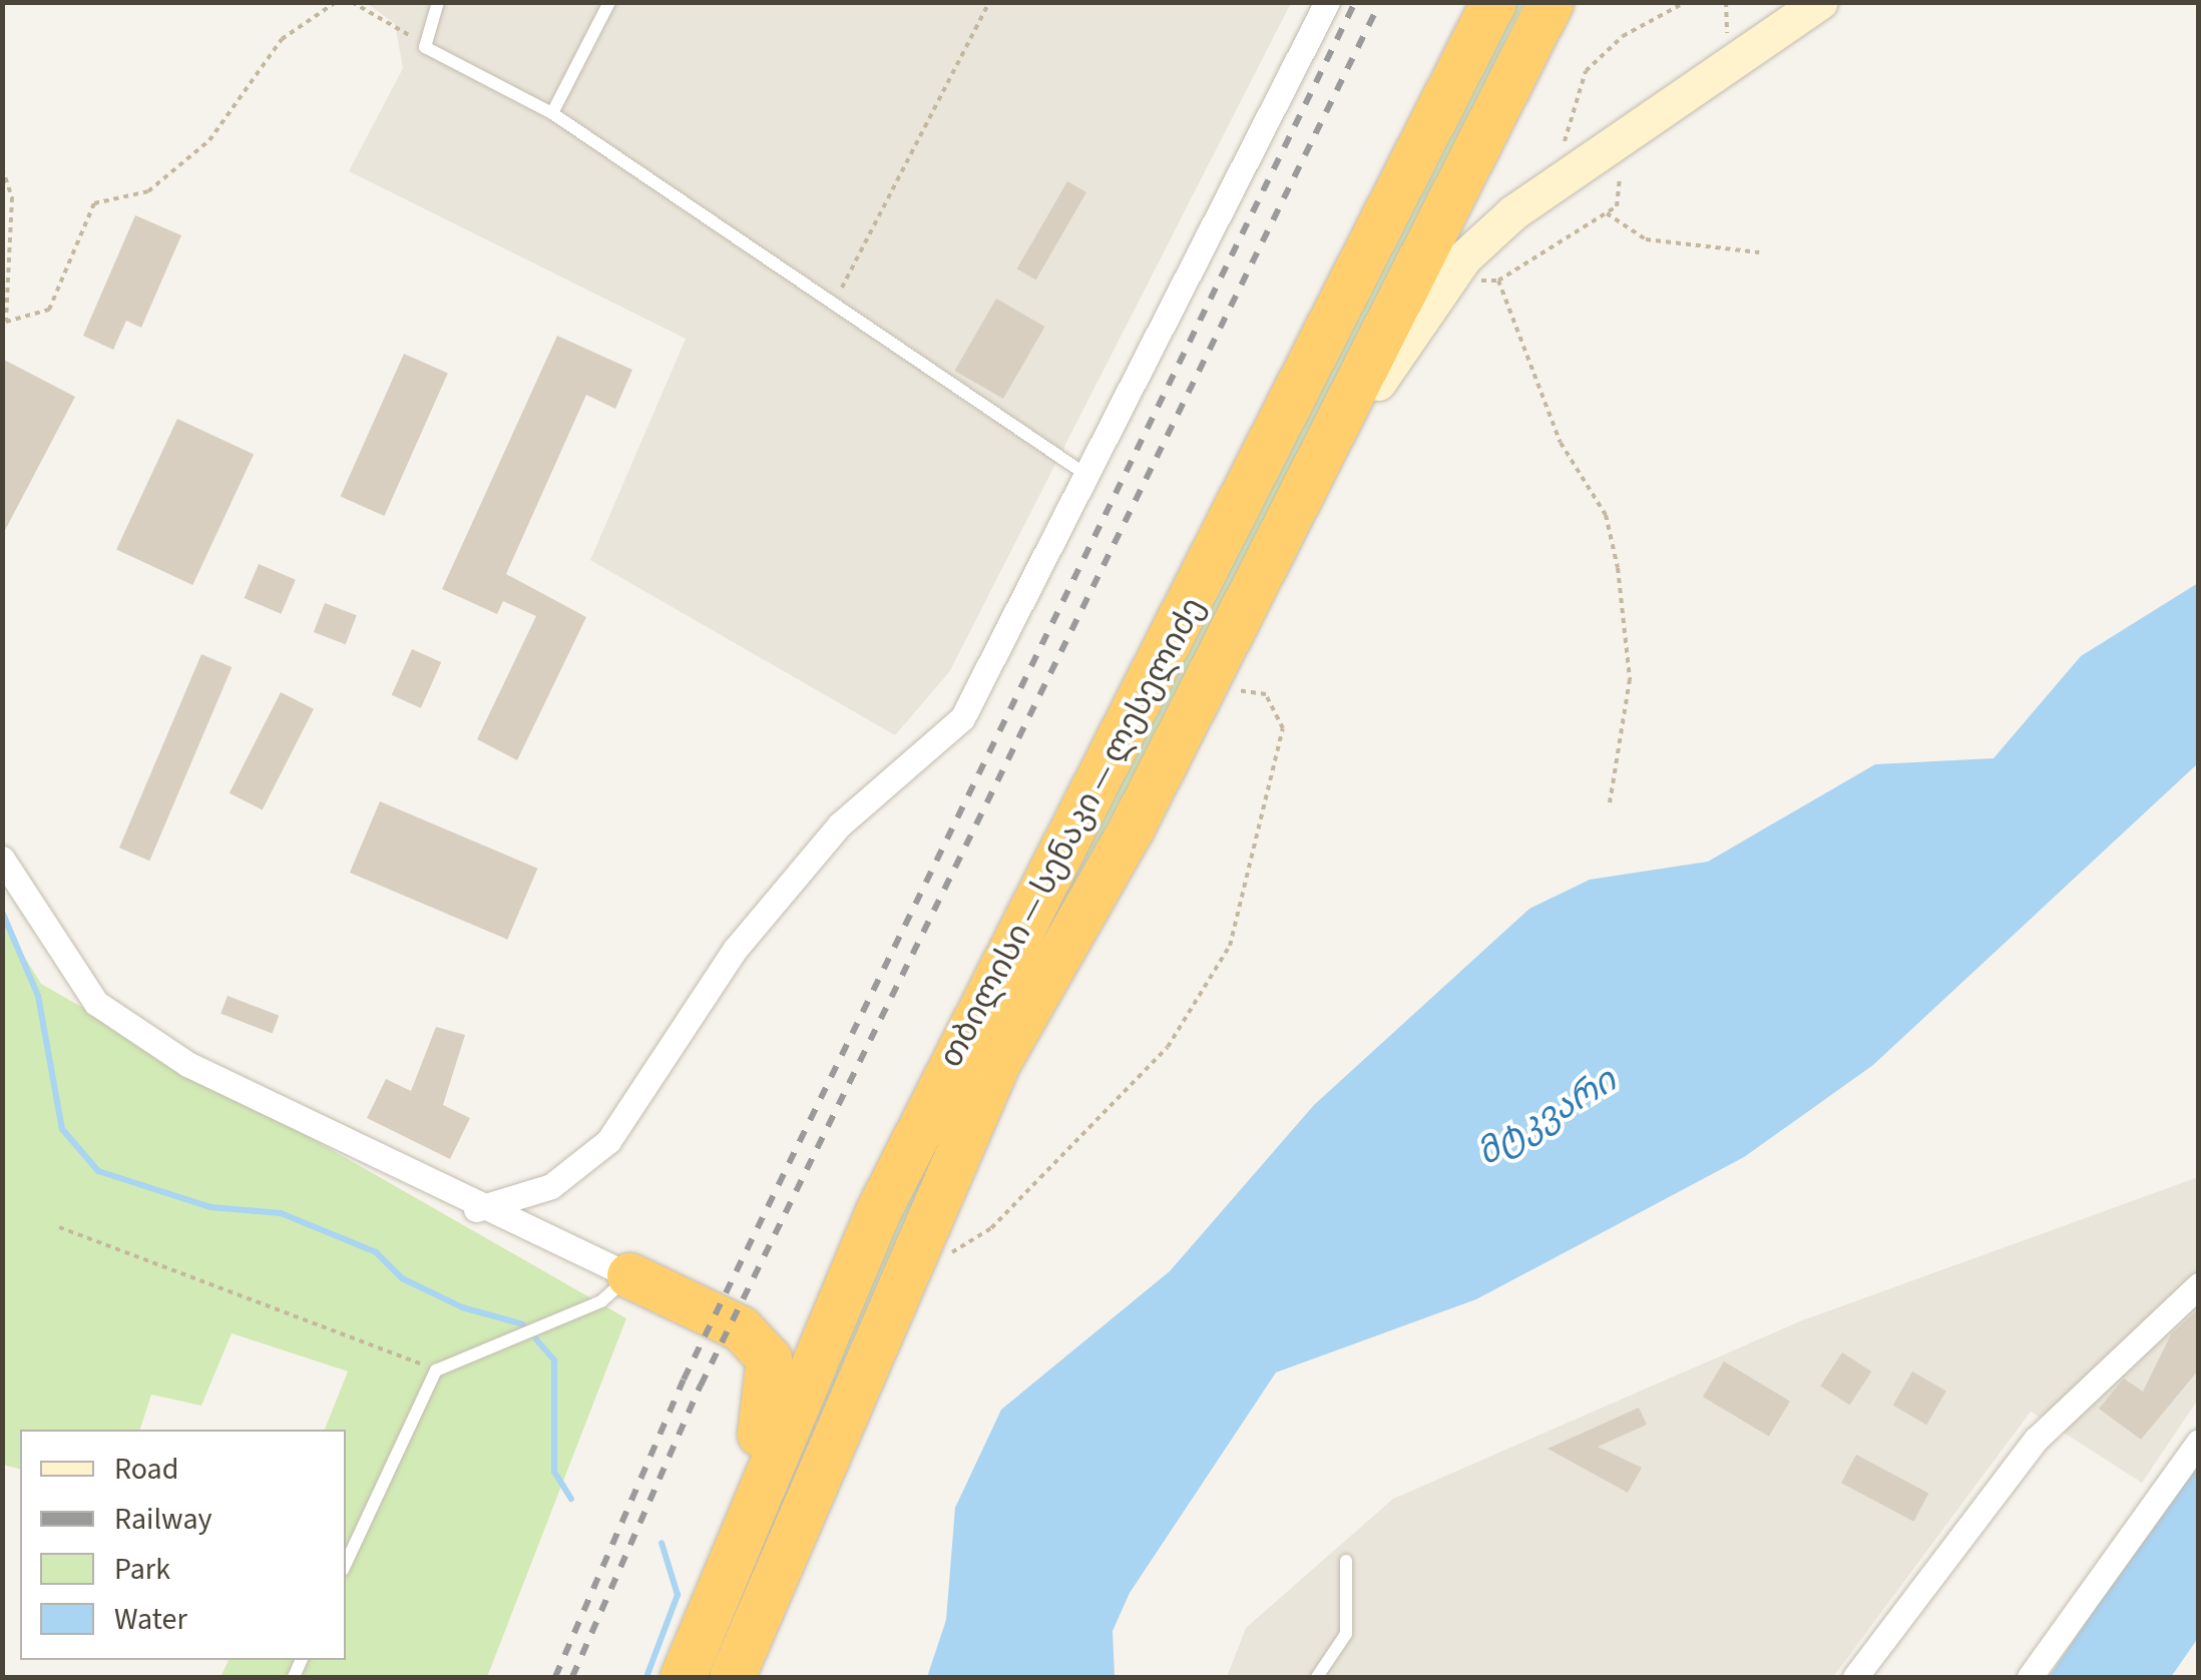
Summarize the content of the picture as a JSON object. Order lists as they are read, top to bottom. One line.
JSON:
{"streets":{"highway":["თბილისი — სენაკი — ლესელიძე"]},"water":["მტკვარი"],"legend":["Road","Railway","Park","Water"]}
